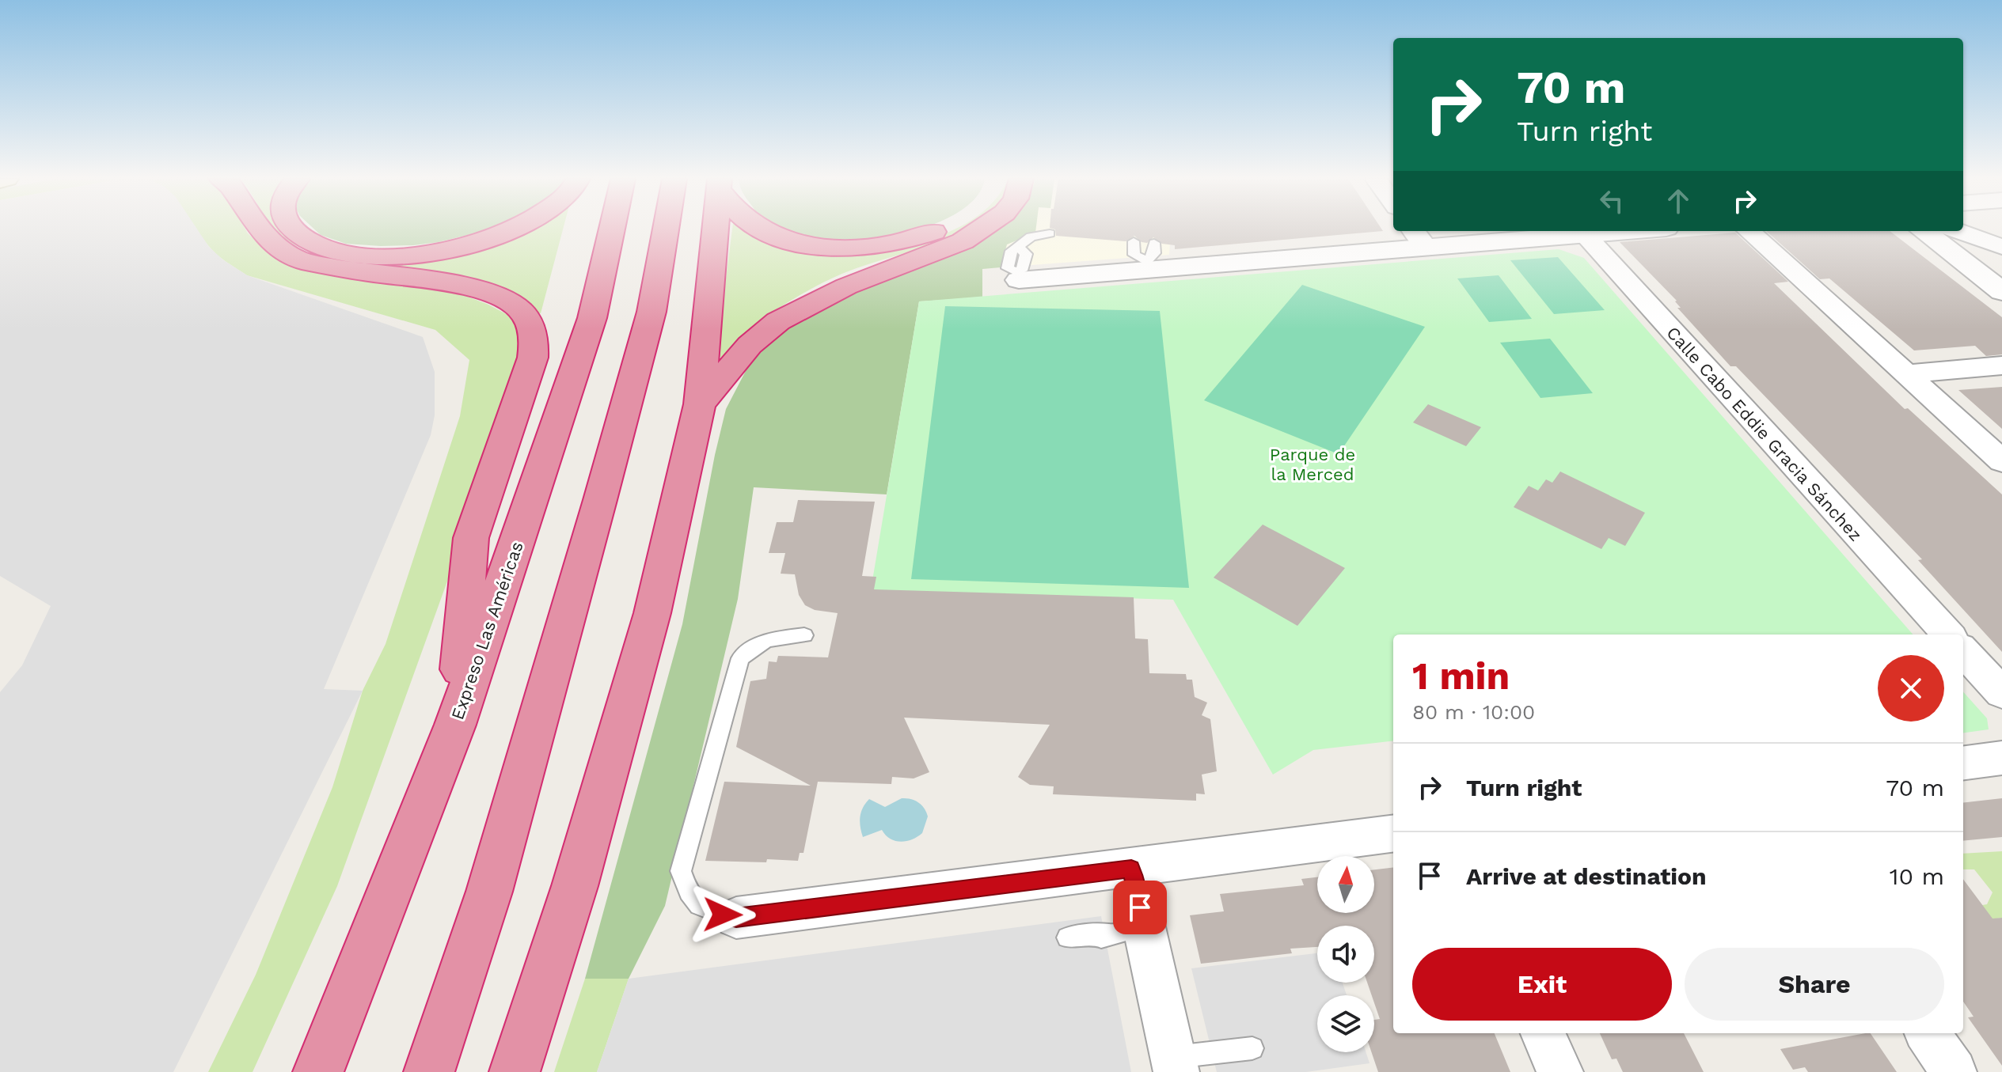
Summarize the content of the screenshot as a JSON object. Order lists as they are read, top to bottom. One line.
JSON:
{"streets":{"highway":["Expreso Las Américas"],"street":["Calle Cabo Eddie Gracia Sánchez"]},"parks":["Parque de la Merced"],"north":"top","page":{"turn":["70 m","Turn right"],"heading":["1 min","80 m · 10:00"],"list":[{"name":"Turn right","value":"70 m"},{"name":"Arrive at destination","value":"10 m"}],"buttons":["Exit","Share"]}}
